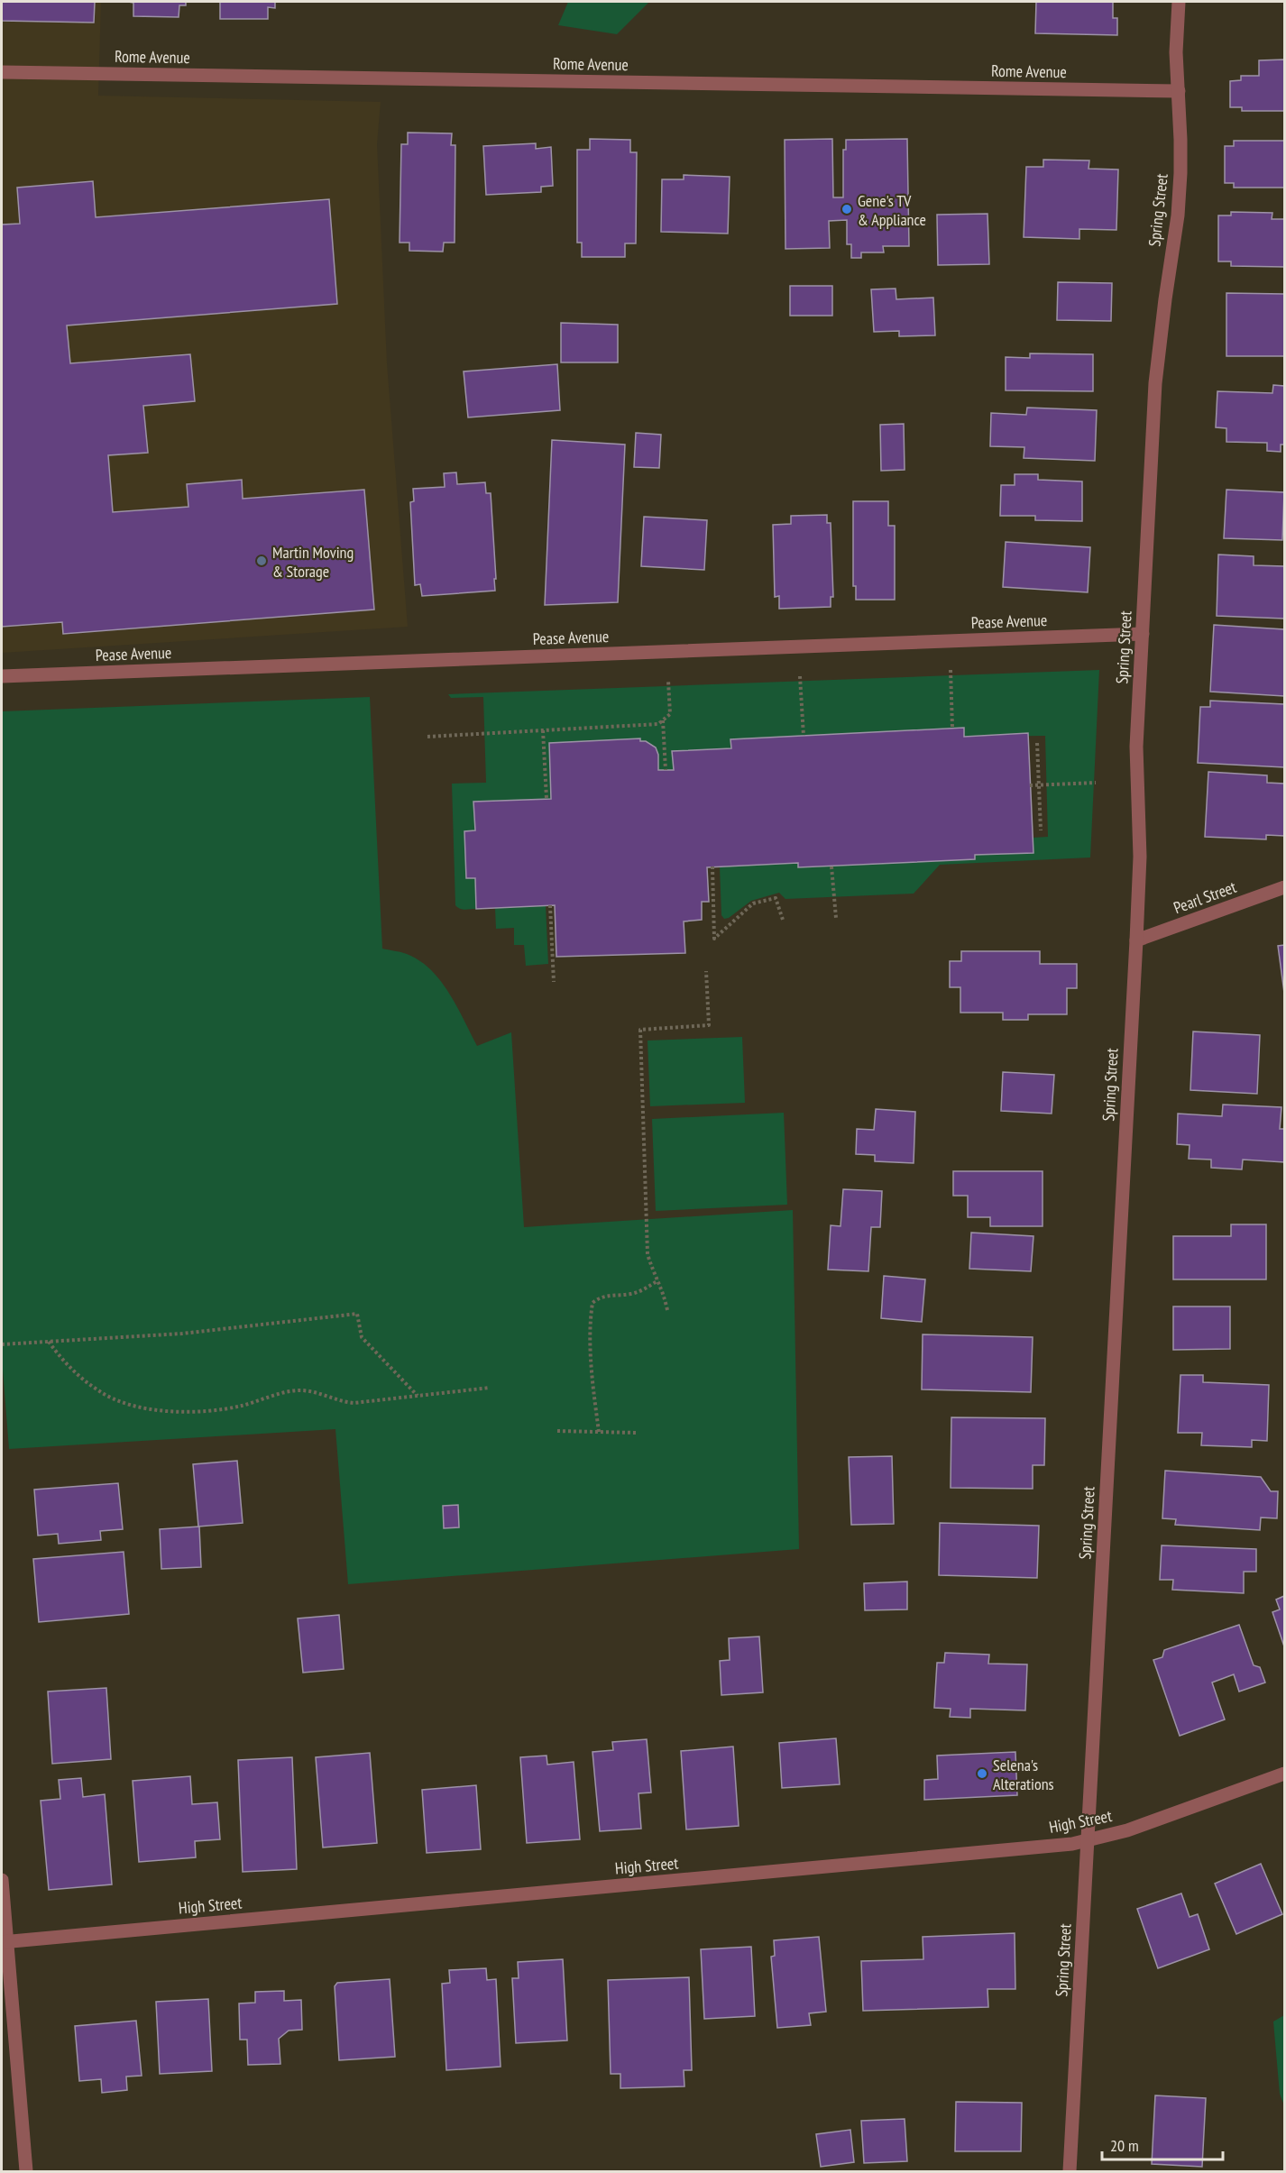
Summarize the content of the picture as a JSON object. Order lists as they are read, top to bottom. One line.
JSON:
{"streets":{"street":["Rome Avenue","Spring Street","Pease Avenue","Pearl Street","High Street"]},"crossings":[["Rome Avenue","Spring Street"],["Spring Street","Pease Avenue"],["Spring Street","Pearl Street"],["Spring Street","High Street"]],"places":["Gene's TV & Appliance","Martin Moving & Storage","Selena's Alterations"],"scale_bar":"20 m"}
